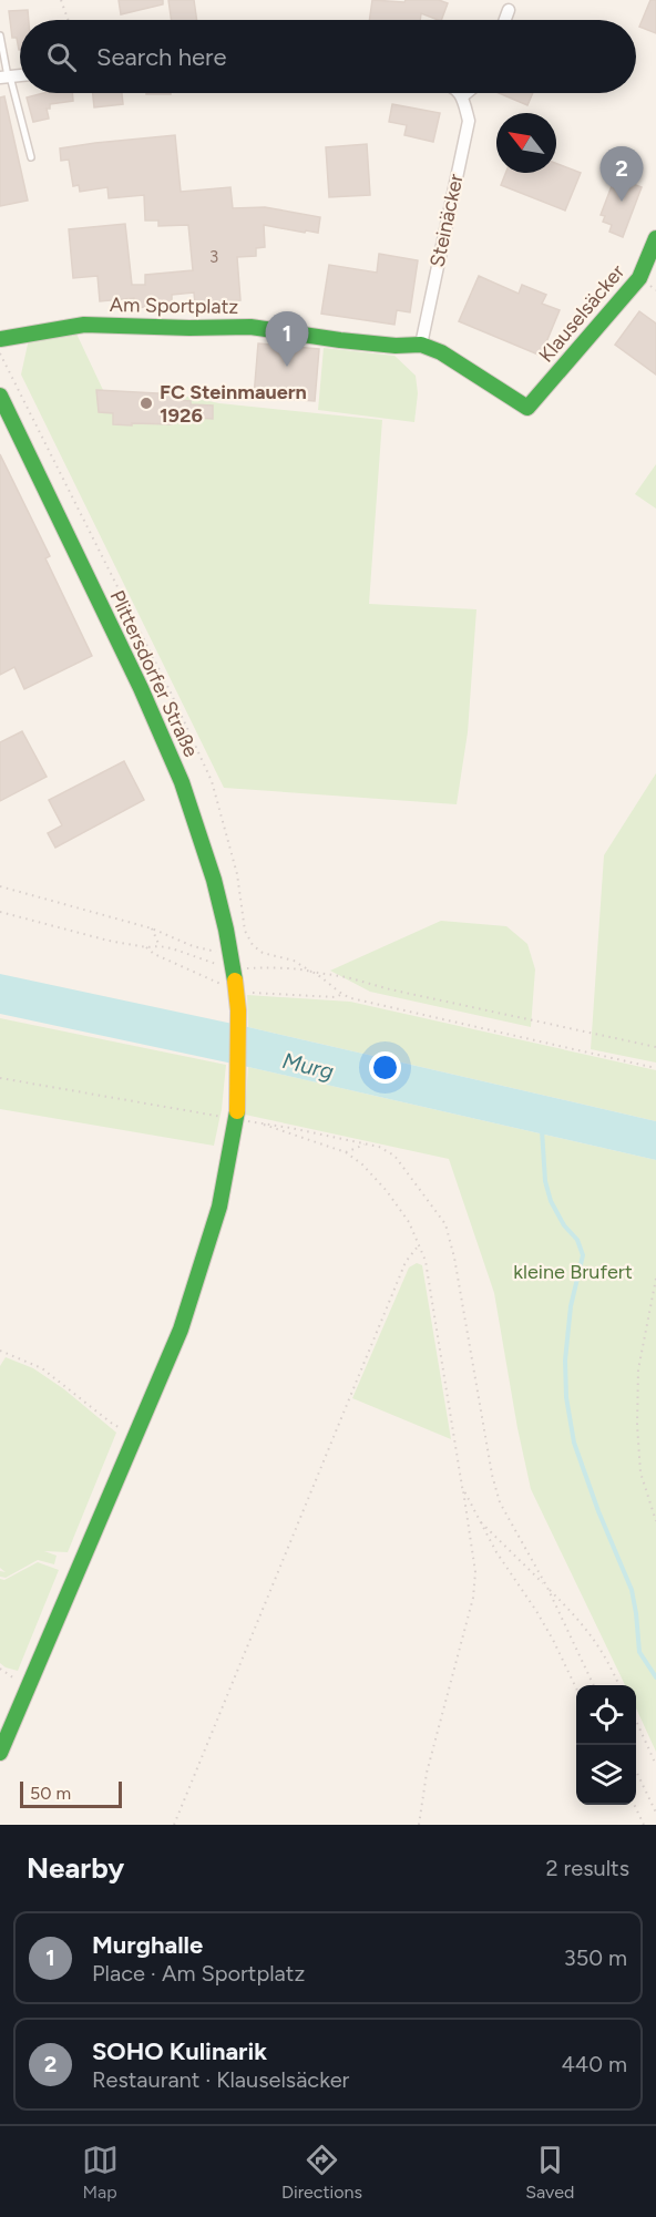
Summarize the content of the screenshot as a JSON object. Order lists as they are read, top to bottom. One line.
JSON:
{"streets":{"main road":["Am Sportplatz","Klauselsäcker","Plittersdorfer Straße"],"street":["Steinäcker"]},"crossings":[["Steinäcker","Am Sportplatz"],["Am Sportplatz","Klauselsäcker"]],"water":["Murg"],"parks":["kleine Brufert"],"places":["FC Steinmauern 1926"],"house_numbers":["3"],"scale_bar":"50 m","north":"top left","page":{"search":"Search here","pins":["2","1"],"scale":"50 m","heading":["Nearby","2 results"],"list":[{"mark":"1","name":"Murghalle","note":"Place · Am Sportplatz","value":"350 m"},{"mark":"2","name":"SOHO Kulinarik","note":"Restaurant · Klauselsäcker","value":"440 m"}],"nav":["Map","Directions","Saved"]}}
